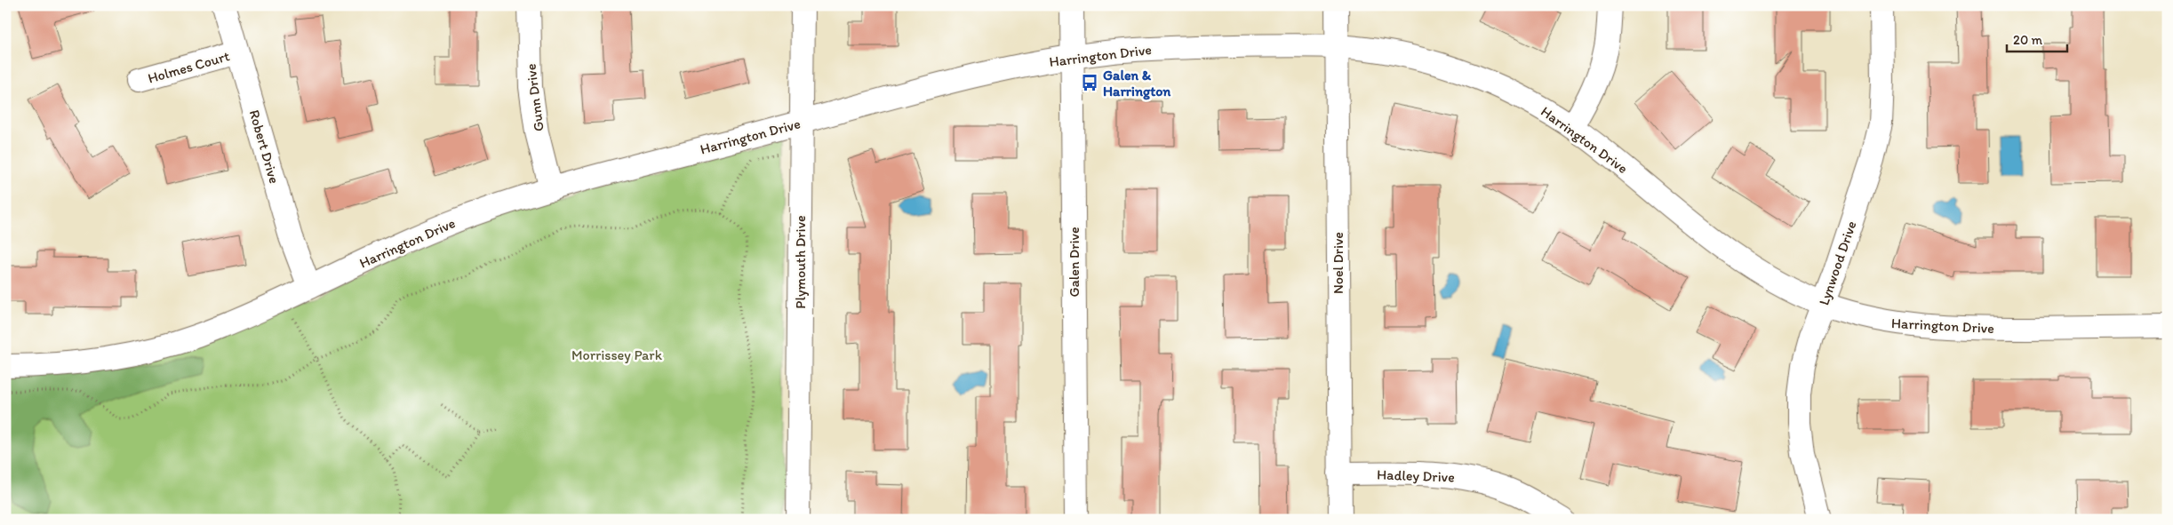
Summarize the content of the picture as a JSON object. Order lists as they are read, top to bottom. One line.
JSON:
{"streets":{"street":["Harrington Drive","Holmes Court","Gunn Drive","Robert Drive","Plymouth Drive","Galen Drive","Noel Drive","Lynwood Drive","Hadley Drive"]},"crossings":[["Harrington Drive","Gunn Drive"],["Harrington Drive","Robert Drive"],["Harrington Drive","Plymouth Drive"],["Harrington Drive","Galen Drive"],["Harrington Drive","Noel Drive"],["Harrington Drive","Lynwood Drive"],["Holmes Court","Robert Drive"],["Noel Drive","Hadley Drive"]],"parks":["Morrissey Park"],"places":{"bus stop":["Galen & Harrington"]},"scale_bar":"20 m"}
